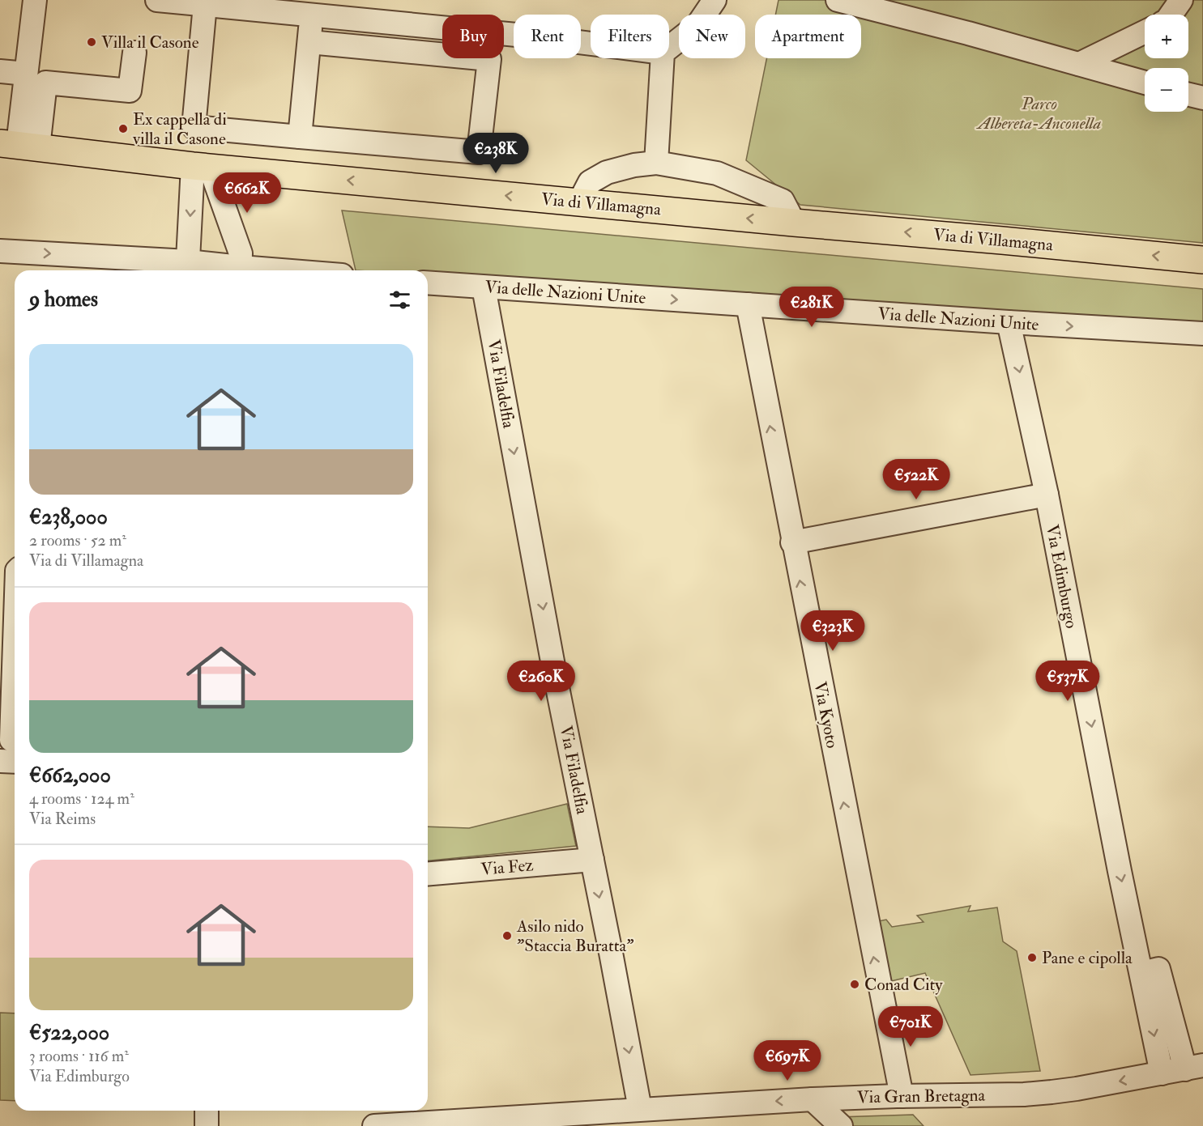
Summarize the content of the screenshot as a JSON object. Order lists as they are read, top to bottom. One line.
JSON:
{"streets":{"main road":["Via di Villamagna"],"street":["Via delle Nazioni Unite","Via Filadelfia","Via Edimburgo","Via Kyoto","Via Fez","Via Gran Bretagna"]},"crossings":[["Via delle Nazioni Unite","Via Filadelfia"],["Via delle Nazioni Unite","Via Edimburgo"],["Via delle Nazioni Unite","Via Kyoto"],["Via Filadelfia","Via Fez"],["Via Filadelfia","Via Gran Bretagna"],["Via Edimburgo","Via Gran Bretagna"],["Via Kyoto","Via Gran Bretagna"]],"one_way":["Via di Villamagna","Via delle Nazioni Unite","Via Filadelfia","Via Edimburgo","Via Kyoto","Via Gran Bretagna"],"parks":["Parco Albereta-Anconella"],"places":["Villa il Casone","Ex cappella di villa il Casone","Asilo nido \"Staccia Buratta\"","Pane e cipolla","Conad City"],"page":{"map_buttons":["+","−"],"chip":["Buy","Rent","Filters","New","Apartment"],"price":["€238K","€662K","€281K","€522K","€323K","€260K","€537K","€701K","€697K"],"heading":"9 homes","list":[{"name":"€238,000","note":"2 rooms · 52 m² · Via di Villamagna"},{"name":"€662,000","note":"4 rooms · 124 m² · Via Reims"},{"name":"€522,000","note":"3 rooms · 116 m² · Via Edimburgo"}]}}
